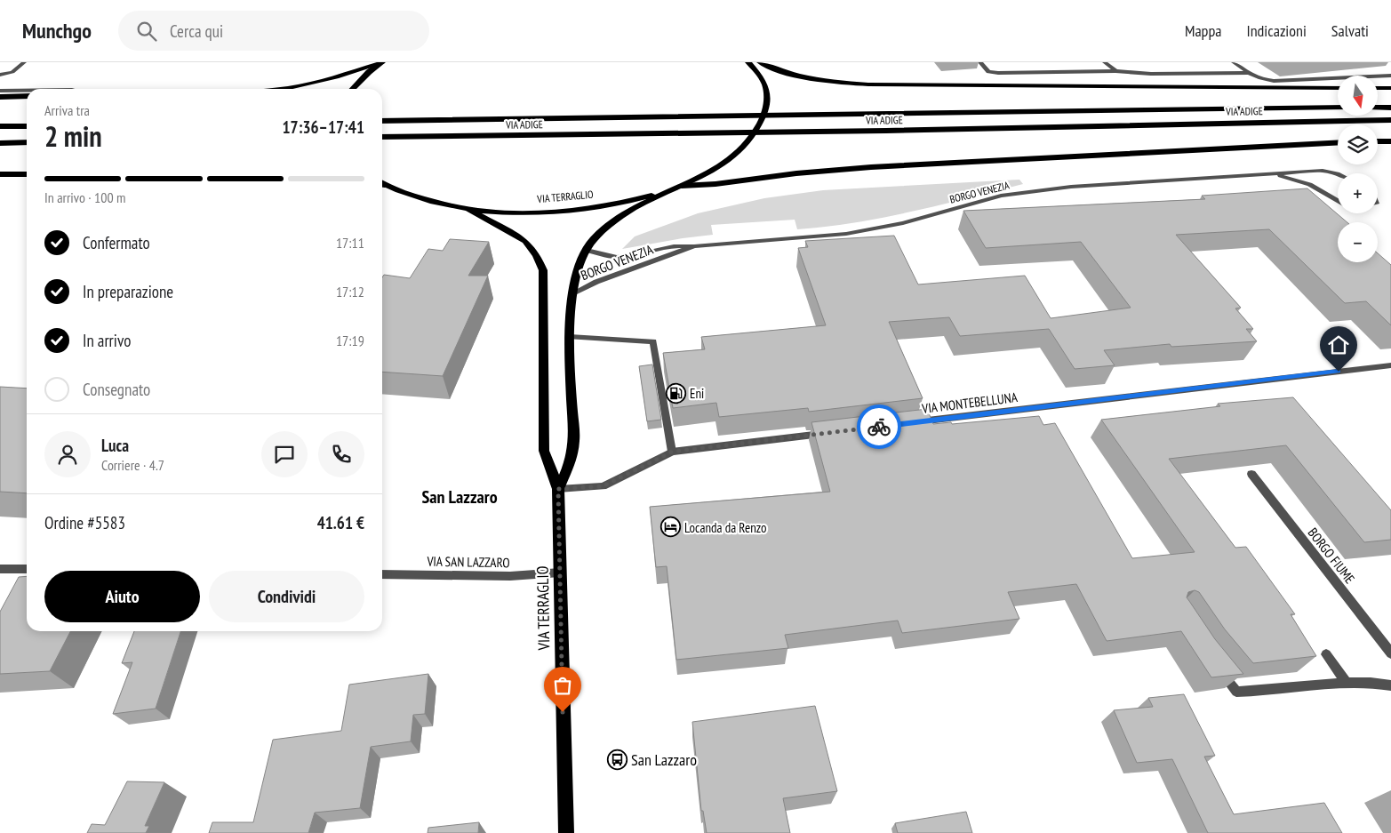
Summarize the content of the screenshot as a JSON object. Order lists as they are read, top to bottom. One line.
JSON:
{"streets":{"highway":["VIA ADIGE"],"main road":["VIA TERRAGLIO"],"street":["BORGO VENEZIA","VIA MONTEBELLUNA","BORGO FIUME","VIA SAN LAZZARO"]},"crossings":[["BORGO VENEZIA","VIA TERRAGLIO"],["VIA TERRAGLIO","VIA SAN LAZZARO"]],"districts":["San Lazzaro"],"places":{"fuel station":["Eni"],"hotel":["Locanda da Renzo"],"bus stop":["San Lazzaro"]},"north":"bottom","page":{"header":"Munchgo","search":"Cerca qui","nav":["Mappa","Indicazioni","Salvati"],"map_buttons":["+","−"],"heading":["2 min","Arriva tra","17:36–17:41"],"panel":["Luca","Corriere · 4.7","Ordine #5583","41.61 €"],"bar":"In arrivo · 100 m","list":[["Confermato","17:11"],["In preparazione","17:12"],["In arrivo","17:19"],"Consegnato"],"buttons":["Aiuto","Condividi"]}}
